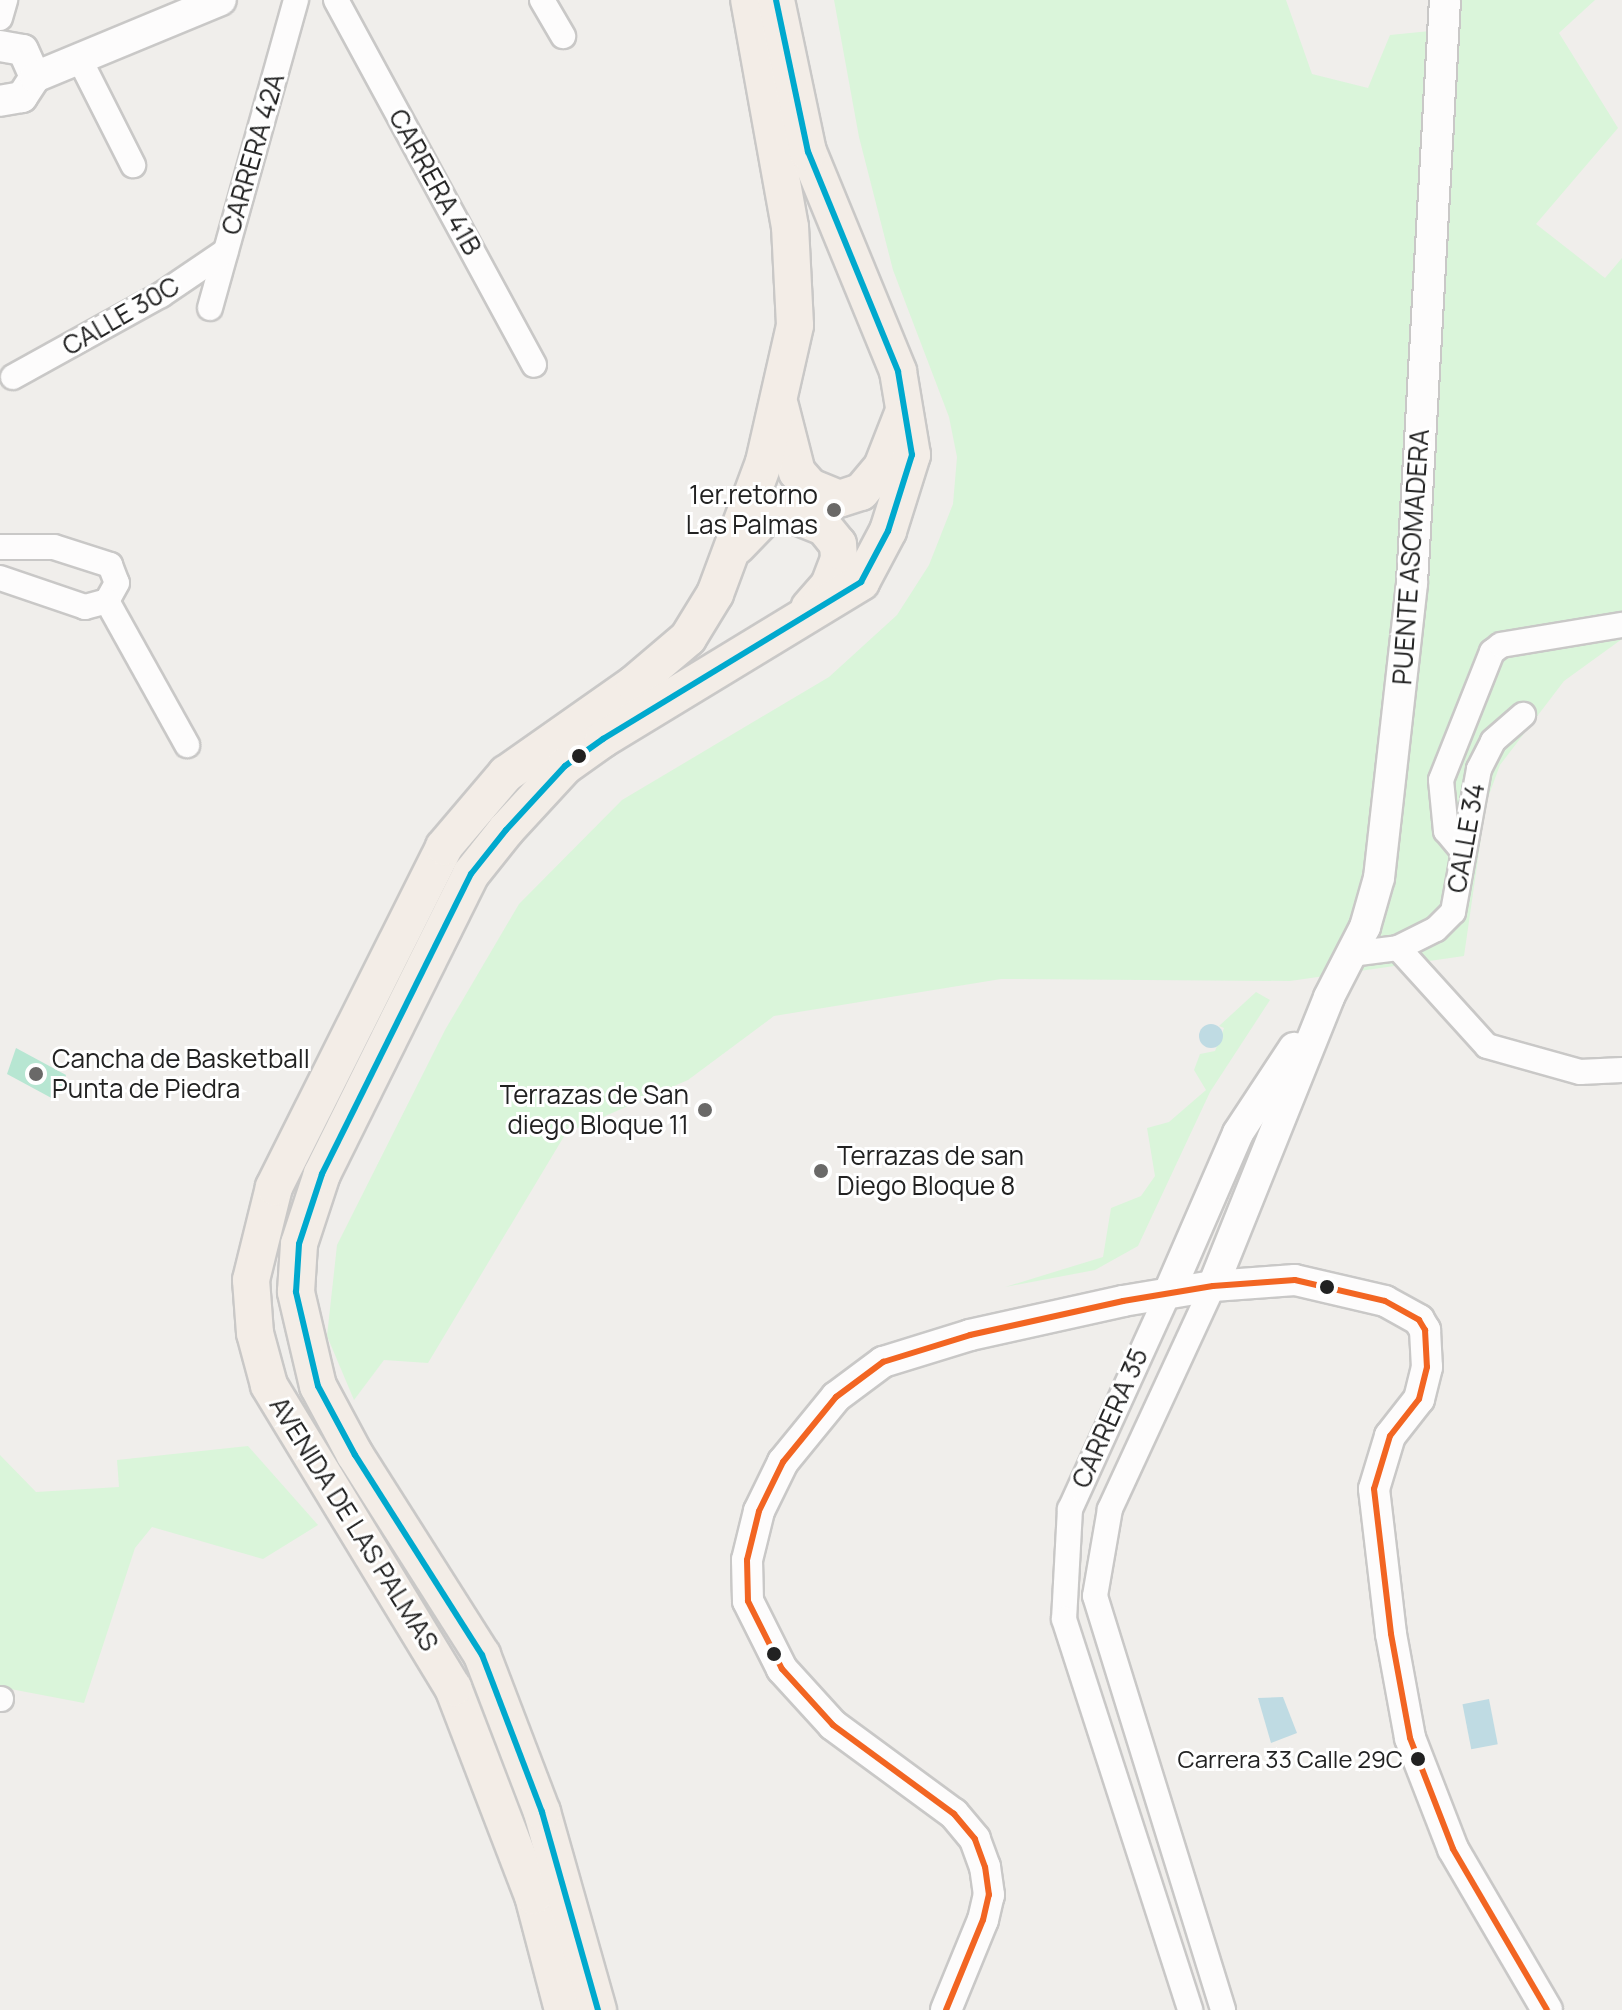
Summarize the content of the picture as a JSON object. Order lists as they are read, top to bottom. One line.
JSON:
{"streets":{"main road":["AVENIDA DE LAS PALMAS"],"street":["CARRERA 42A","CARRERA 41B","CALLE 30C","PUENTE ASOMADERA","CALLE 34","CARRERA 35"]},"crossings":[["CARRERA 42A","CALLE 30C"],["PUENTE ASOMADERA","CARRERA 35"],["CALLE 34","CARRERA 35"]],"places":["1er.retorno Las Palmas","Cancha de Basketball Punta de Piedra","Terrazas de San diego Bloque 11","Terrazas de san Diego Bloque 8","Carrera 33 Calle 29C"],"lines":["transit line 34"]}
